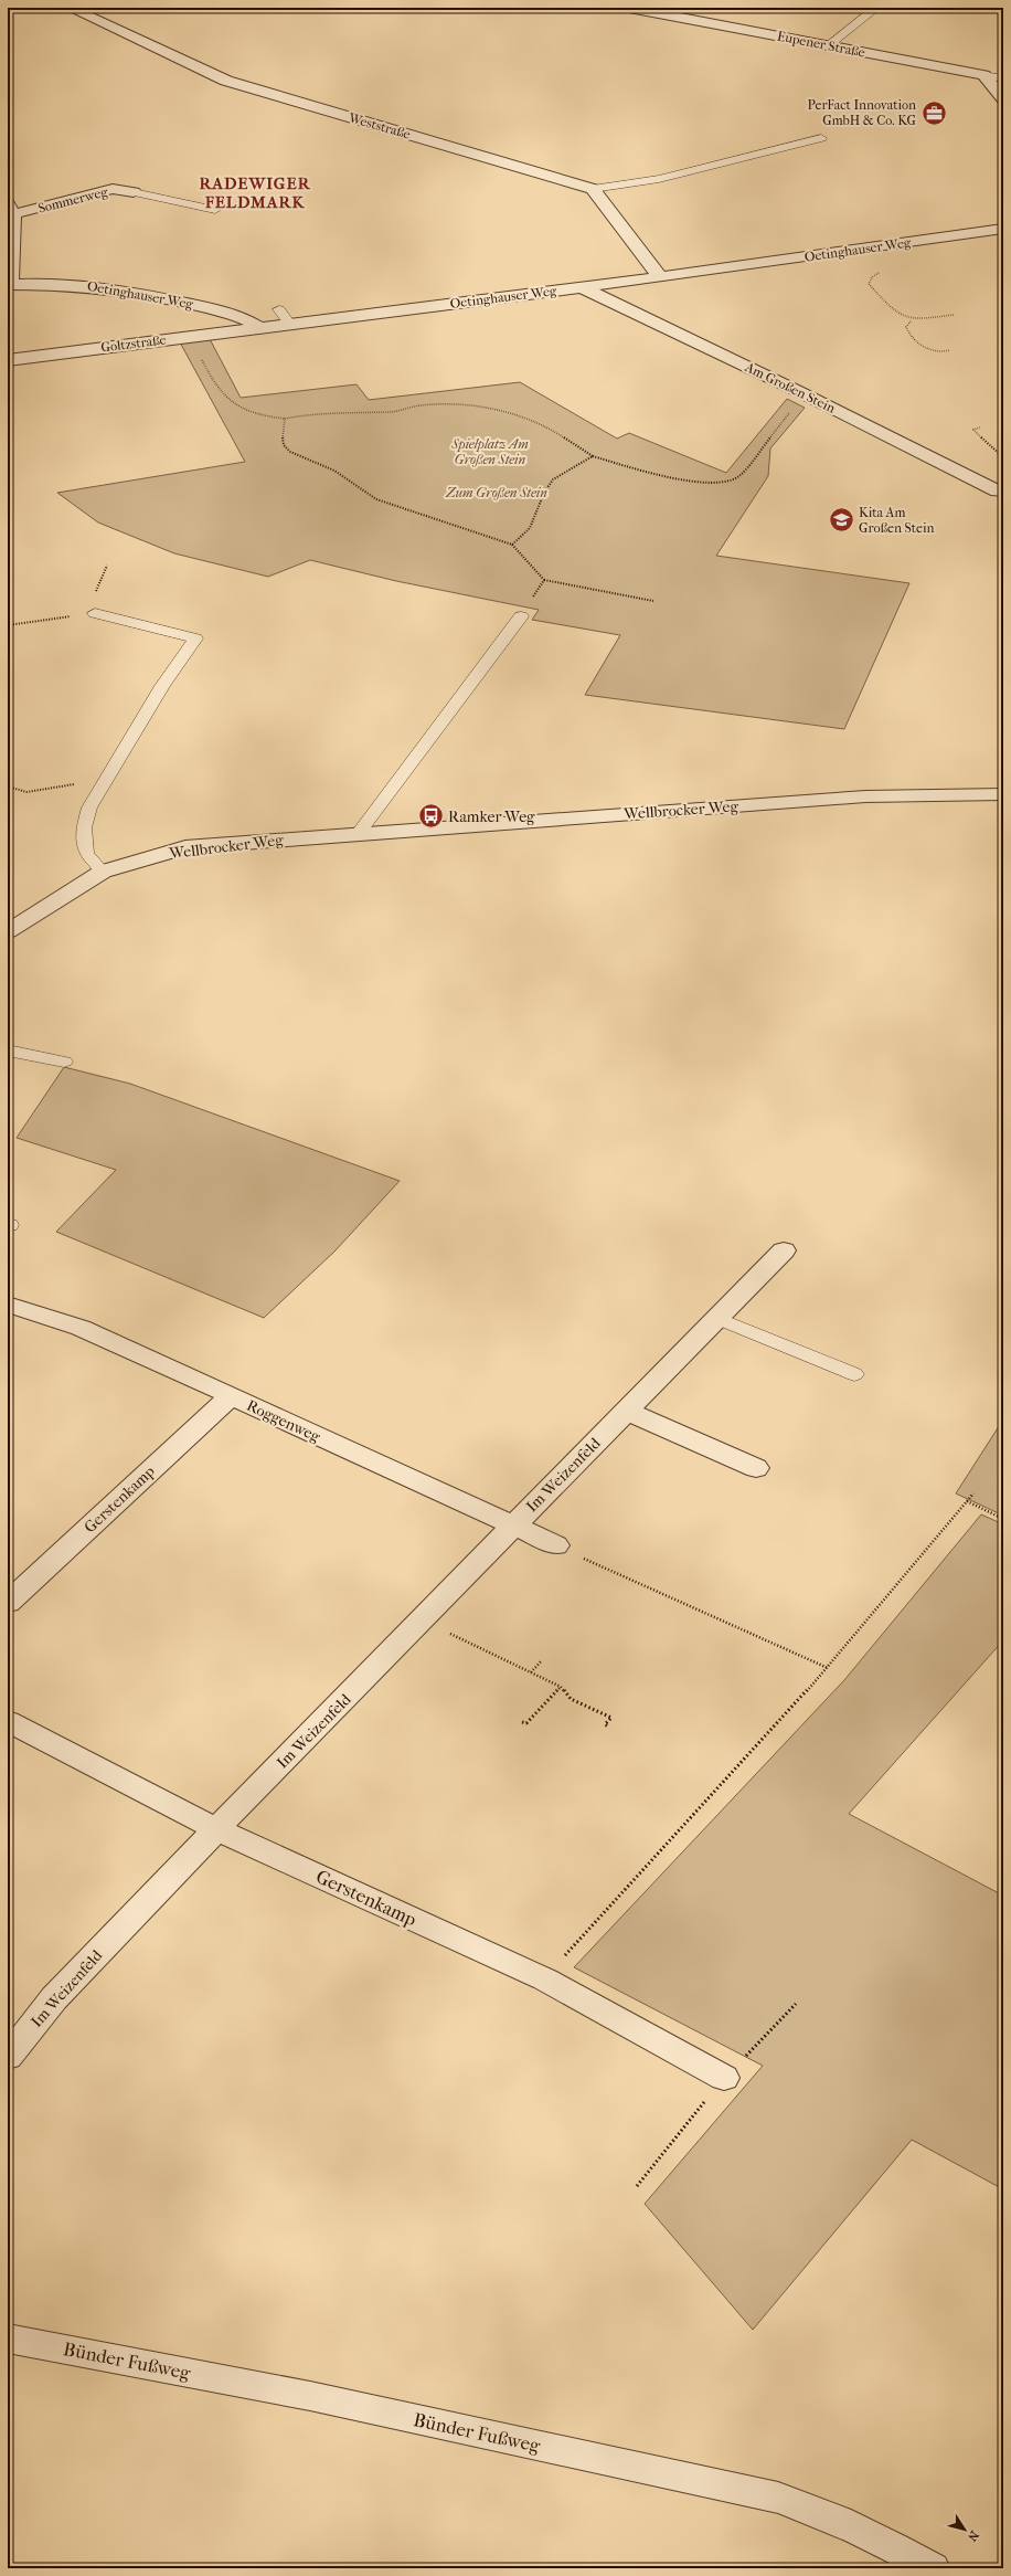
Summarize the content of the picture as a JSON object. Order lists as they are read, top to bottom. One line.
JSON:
{"streets":{"street":["Eupener Straße","Weststraße","Sommerweg","Oetinghauser Weg","Goltzstraße","Am Großen Stein","Wellbrocker Weg","Roggenweg","Im Weizenfeld","Gerstenkamp","Bünder Fußweg"]},"crossings":[["Sommerweg","Oetinghauser Weg"],["Oetinghauser Weg","Goltzstraße"],["Oetinghauser Weg","Am Großen Stein"],["Roggenweg","Im Weizenfeld"],["Roggenweg","Gerstenkamp"],["Im Weizenfeld","Gerstenkamp"]],"districts":["RADEWIGER FELDMARK"],"parks":["Spielplatz Am Großen Stein","Zum Großen Stein"],"places":{"office":["PerFact Innovation GmbH & Co. KG"],"school or university":["Kita Am Großen Stein"],"bus stop":["Ramker Weg"]},"north":"bottom right"}
